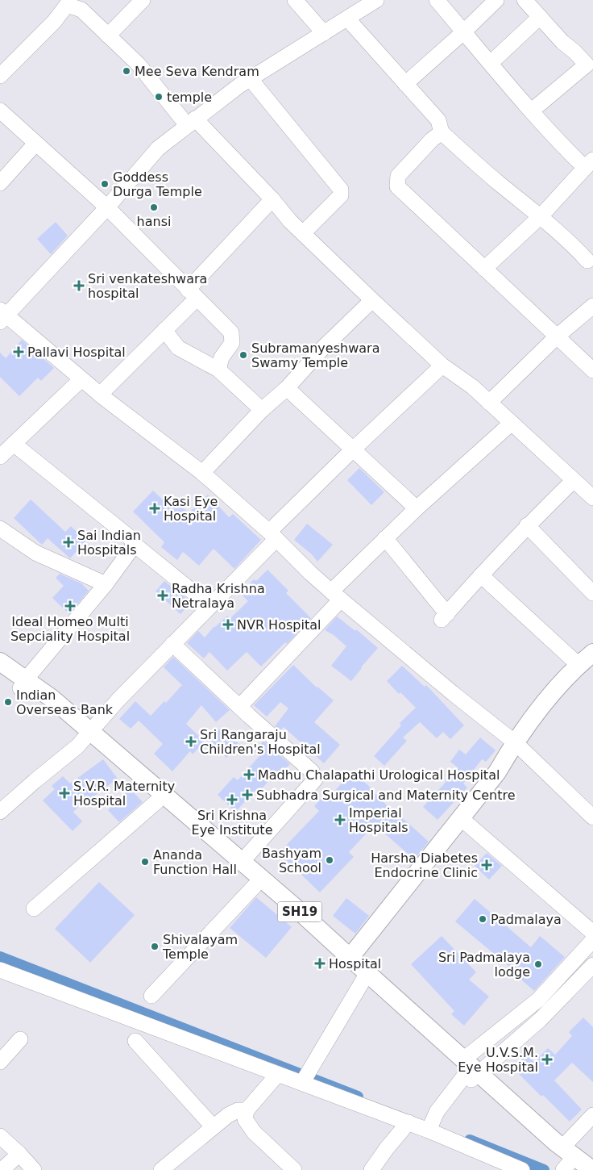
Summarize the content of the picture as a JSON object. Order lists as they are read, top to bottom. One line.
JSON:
{"streets":{"main road":["SH19"]},"places":{"other":["Mee Seva Kendram","temple","Goddess Durga Temple","hansi","Subramanyeshwara Swamy Temple","Indian Overseas Bank","Bashyam School","Ananda Function Hall","Padmalaya","Shivalayam Temple","Sri Padmalaya lodge"],"health":["Sri venkateshwara hospital","Pallavi Hospital","Kasi Eye Hospital","Sai Indian Hospitals","Radha Krishna Netralaya","Ideal Homeo Multi Sepciality Hospital","NVR Hospital","Sri Rangaraju Children's Hospital","Madhu Chalapathi Urological Hospital","S.V.R. Maternity Hospital","Subhadra Surgical and Maternity Centre","Sri Krishna Eye Institute","Imperial Hospitals","Harsha Diabetes Endocrine Clinic","Hospital","U.V.S.M. Eye Hospital"]}}
